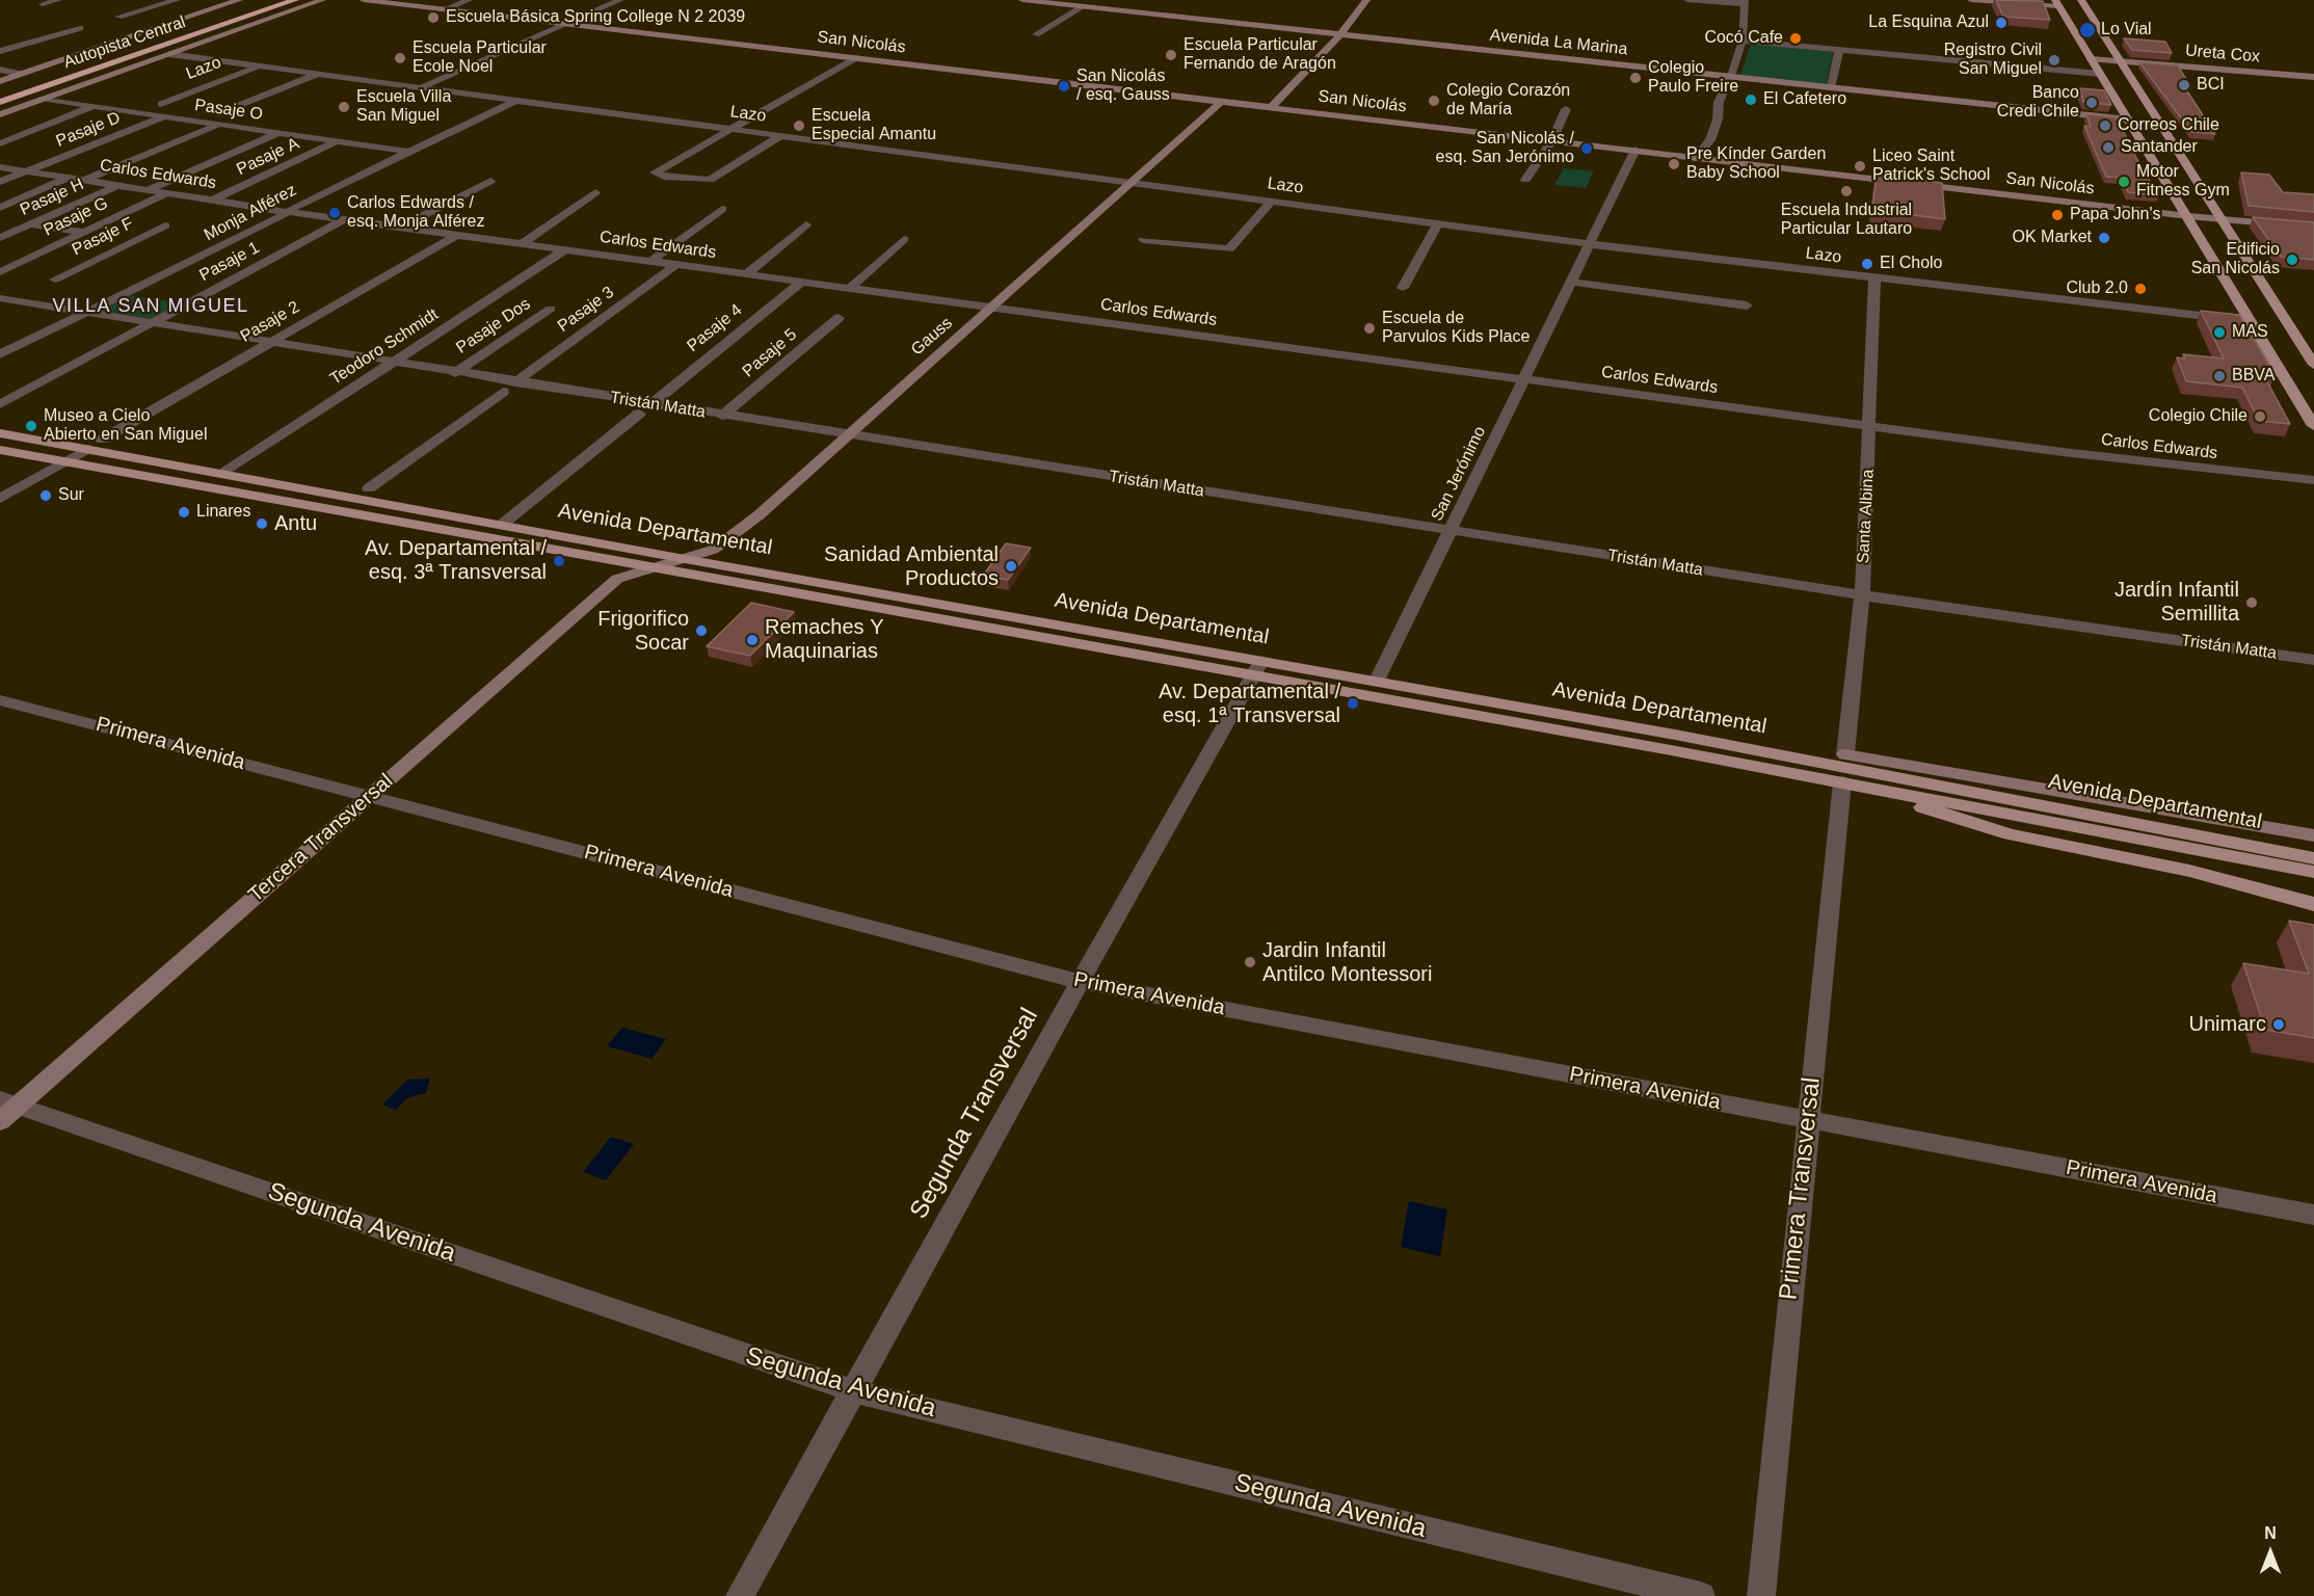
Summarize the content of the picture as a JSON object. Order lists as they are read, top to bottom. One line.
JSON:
{"streets":{"highway":["Autopista Central"],"main road":["Avenida Departamental"],"street":["San Nicolás","Avenida La Marina","Ureta Cox","Lazo","Pasaje O","Pasaje D","Pasaje A","Carlos Edwards","Pasaje H","Monja Alférez","Pasaje G","Pasaje F","Pasaje 1","Pasaje 3","Pasaje 2","Pasaje Dos","Pasaje 4","Gauss","Teodoro Schmidt","Pasaje 5","Tristán Matta","San Jerónimo","Santa Albina","Primera Avenida","Tercera Transversal","Segunda Transversal","Primera Transversal","Segunda Avenida"]},"crossings":[["San Nicolás","Gauss"],["San Nicolás","San Jerónimo"],["Lazo","Pasaje O"],["Lazo","Carlos Edwards"],["Lazo","Monja Alférez"],["Lazo","Gauss"],["Lazo","San Jerónimo"],["Lazo","Santa Albina"],["Pasaje O","Pasaje D"],["Pasaje O","Pasaje A"],["Pasaje O","Monja Alférez"],["Pasaje D","Carlos Edwards"],["Pasaje A","Carlos Edwards"],["Carlos Edwards","Pasaje H"],["Carlos Edwards","Monja Alférez"],["Carlos Edwards","Pasaje G"],["Carlos Edwards","Pasaje 1"],["Carlos Edwards","Pasaje 3"],["Carlos Edwards","Pasaje 2"],["Carlos Edwards","Pasaje 4"],["Carlos Edwards","Gauss"],["Carlos Edwards","Teodoro Schmidt"],["Carlos Edwards","San Jerónimo"],["Carlos Edwards","Santa Albina"],["Monja Alférez","Tristán Matta"],["Pasaje 1","Tristán Matta"],["Pasaje 3","Tristán Matta"],["Pasaje 2","Tristán Matta"],["Pasaje Dos","Tristán Matta"],["Pasaje 4","Tristán Matta"],["Gauss","Tristán Matta"],["Gauss","Avenida Departamental"],["Gauss","Tercera Transversal"],["Teodoro Schmidt","Tristán Matta"],["Teodoro Schmidt","Avenida Departamental"],["Pasaje 5","Tristán Matta"],["Tristán Matta","San Jerónimo"],["Tristán Matta","Santa Albina"],["San Jerónimo","Avenida Departamental"],["Santa Albina","Avenida Departamental"],["Avenida Departamental","Tercera Transversal"],["Avenida Departamental","Segunda Transversal"],["Avenida Departamental","Primera Transversal"],["Primera Avenida","Tercera Transversal"],["Primera Avenida","Segunda Transversal"],["Primera Avenida","Primera Transversal"],["Tercera Transversal","Segunda Avenida"],["Segunda Transversal","Segunda Avenida"]],"districts":["VILLA SAN MIGUEL"],"places":["Escuela Básica Spring College N 2 2039","La Esquina Azul","Lo Vial","Cocó Cafe","Escuela Particular Fernando de Aragón","Escuela Particular Ecole Noel","Registro Civil San Miguel","Colegio Paulo Freire","BCI","San Nicolás / esq. Gauss","El Cafetero","Colegio Corazón de María","Banco Credi Chile","Escuela Villa San Miguel","Escuela Especial Amantu","Correos Chile","Santander","San Nicolás / esq. San Jerónimo","Pre Kínder Garden Baby School","Liceo Saint Patrick's School","Motor Fitness Gym","Escuela Industrial Particular Lautaro","Carlos Edwards / esq. Monja Alférez","Papa John's","OK Market","Edificio San Nicolás","El Cholo","Club 2.0","Escuela de Parvulos Kids Place","MAS","BBVA","Colegio Chile","Museo a Cielo Abierto en San Miguel","Sur","Linares","Antu","Av. Departamental / esq. 3ª Transversal","Sanidad Ambiental Productos","Jardín Infantil Semillita","Frigorifico Socar","Remaches Y Maquinarias","Av. Departamental / esq. 1ª Transversal","Jardin Infantil Antilco Montessori","Unimarc"],"north":"top"}
